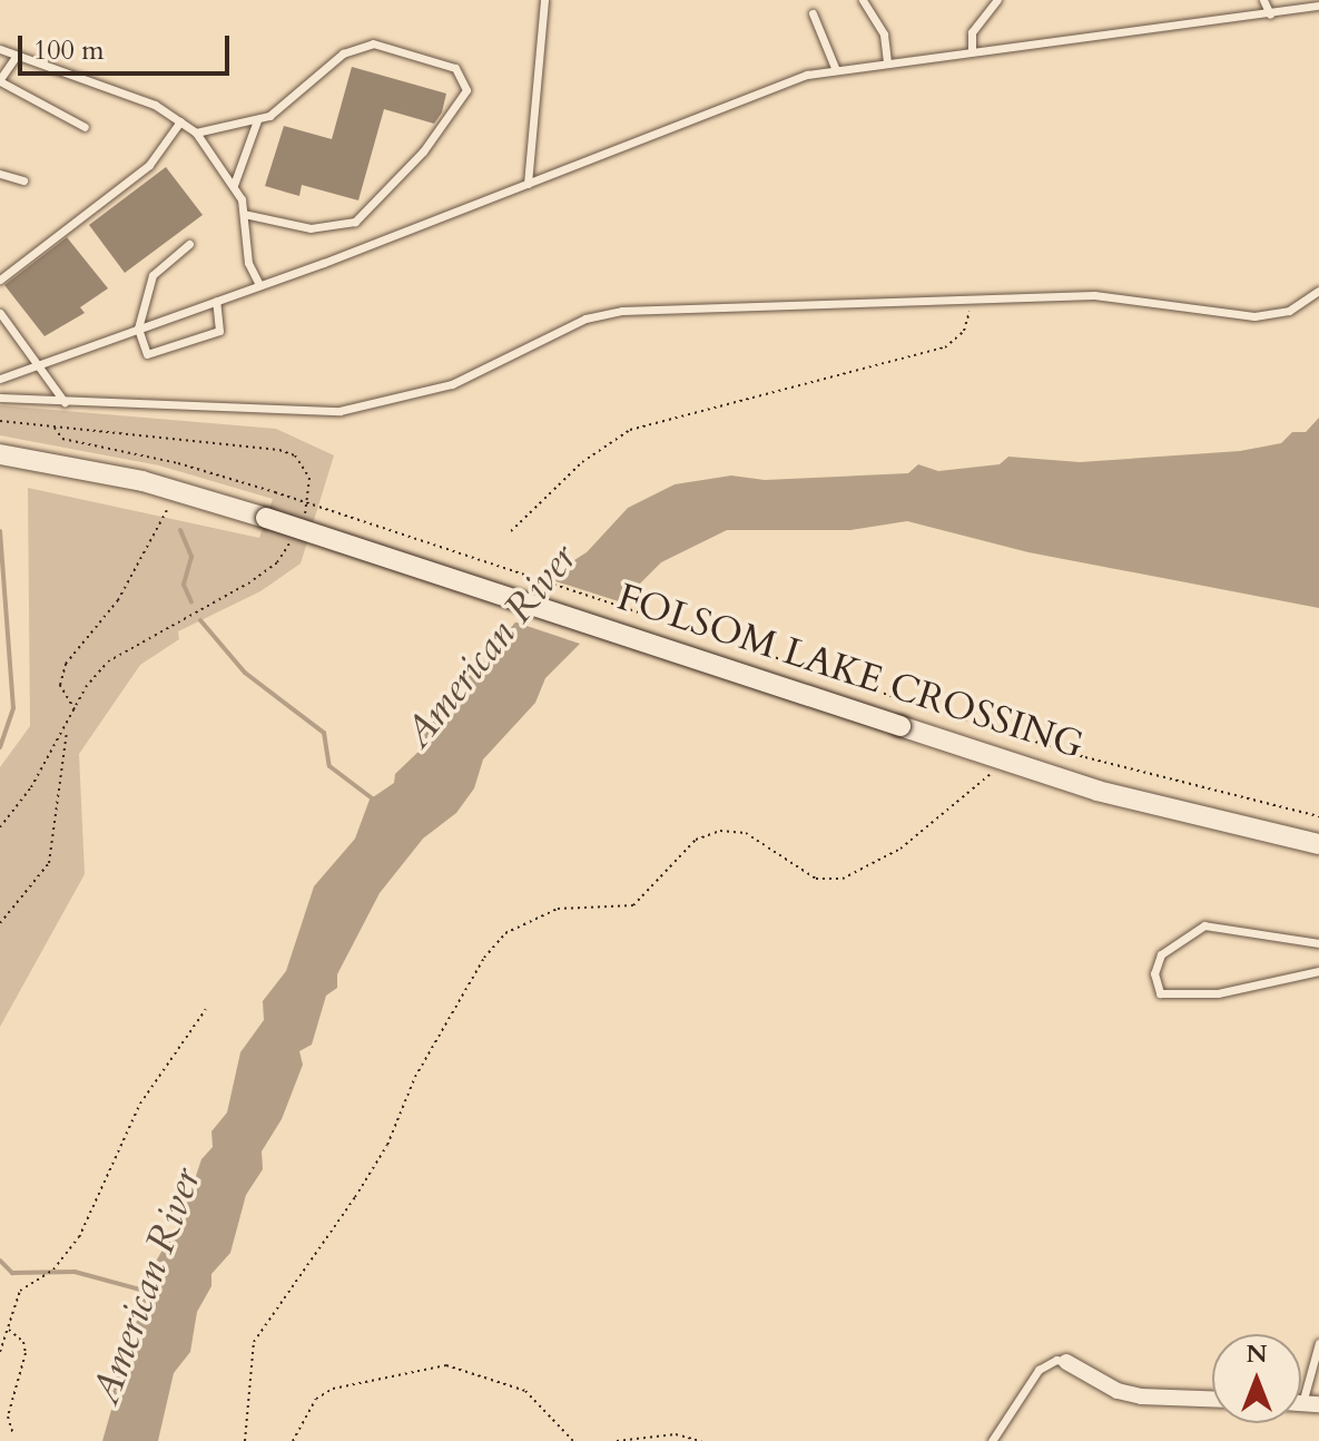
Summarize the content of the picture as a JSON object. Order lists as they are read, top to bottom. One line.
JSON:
{"streets":{"main road":["FOLSOM LAKE CROSSING"]},"water":["American River"],"scale_bar":"100 m","north":"top"}
